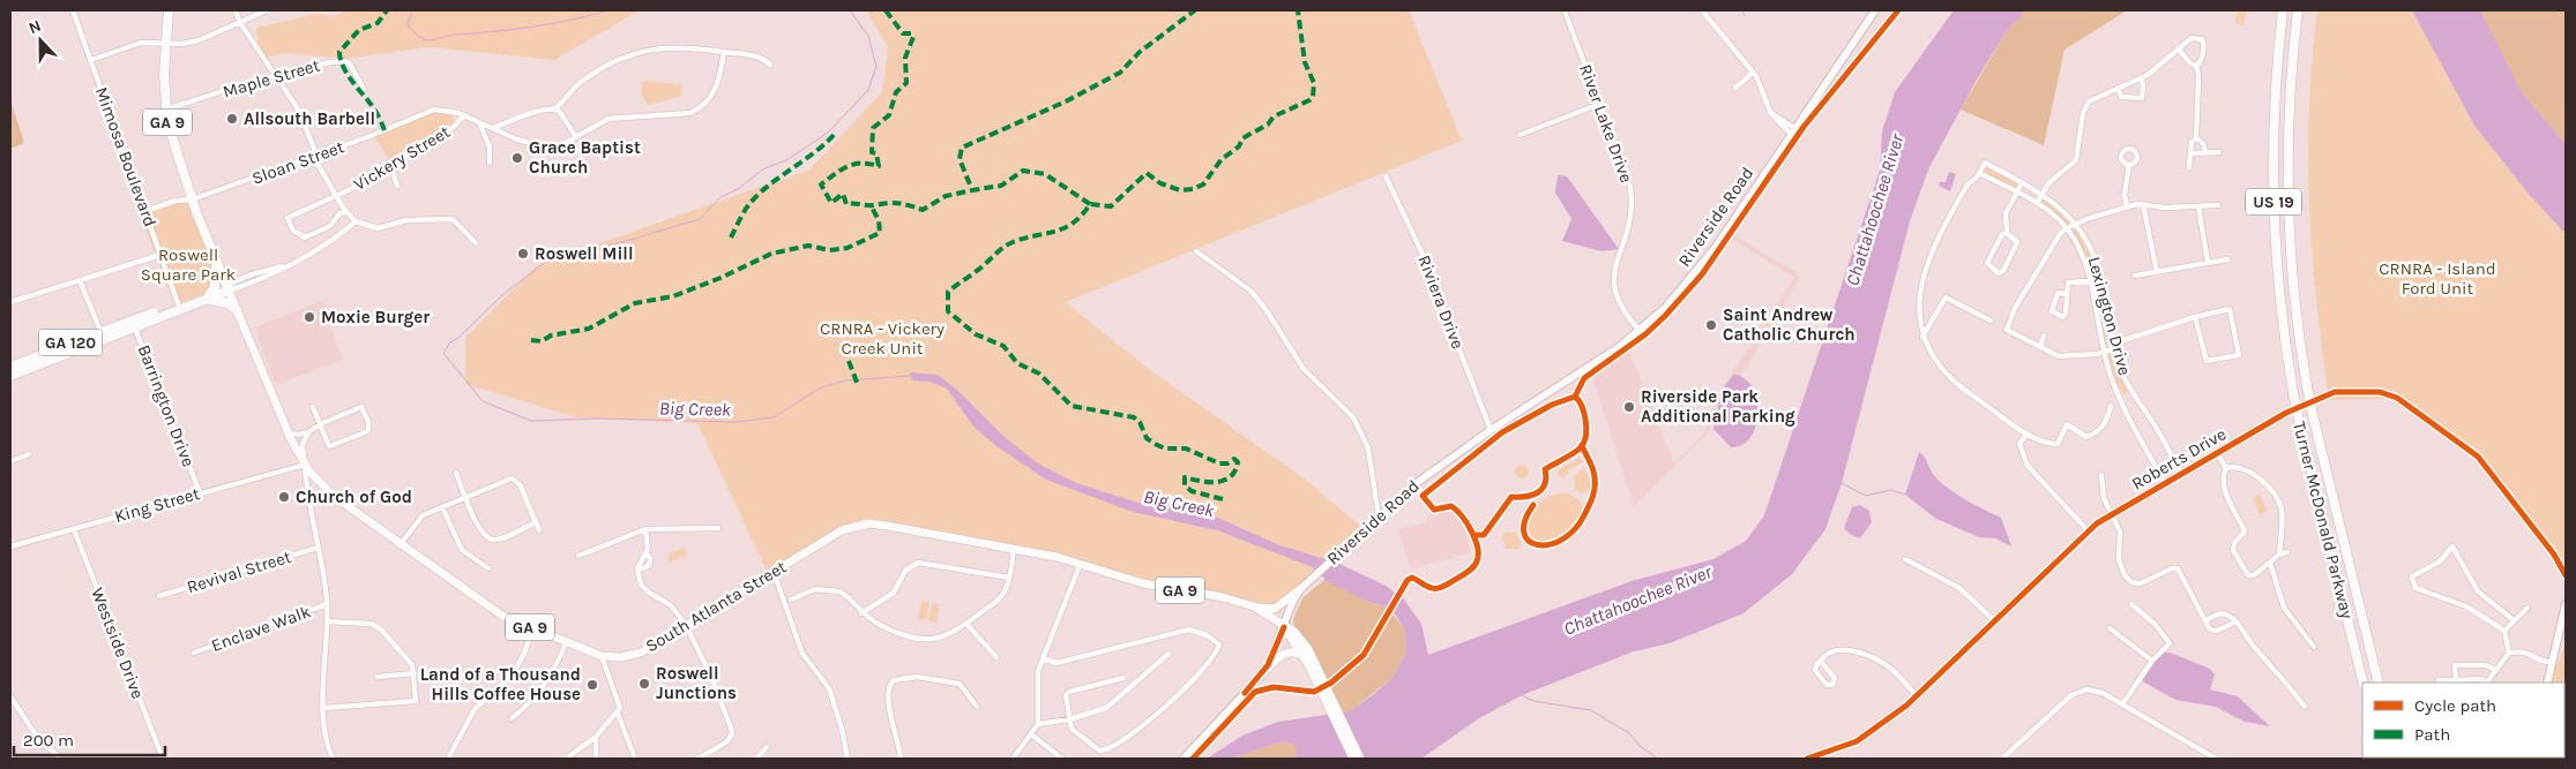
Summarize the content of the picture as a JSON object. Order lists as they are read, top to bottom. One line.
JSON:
{"streets":{"highway":["GA 9","US 19","GA 120","Turner McDonald Parkway"],"main road":["South Atlanta Street"],"street":["Maple Street","River Lake Drive","Mimosa Boulevard","Vickery Street","Sloan Street","Riverside Road","Riviera Drive","Lexington Drive","Barrington Drive","Roberts Drive","King Street","Revival Street","Enclave Walk","Westside Drive"]},"crossings":[["Maple Street","GA 9"],["GA 9","Sloan Street"],["GA 9","GA 120"],["GA 9","South Atlanta Street"],["River Lake Drive","Riverside Road"],["Mimosa Boulevard","Sloan Street"],["Mimosa Boulevard","GA 120"],["Vickery Street","Sloan Street"],["Riverside Road","Riviera Drive"],["Riverside Road","South Atlanta Street"],["Lexington Drive","Roberts Drive"],["GA 120","Barrington Drive"],["GA 120","South Atlanta Street"],["Barrington Drive","King Street"],["King Street","South Atlanta Street"],["King Street","Westside Drive"]],"water":["Chattahoochee River","Big Creek"],"parks":["Roswell Square Park","CRNRA - Island Ford Unit","CRNRA - Vickery Creek Unit"],"places":["Allsouth Barbell","Grace Baptist Church","Roswell Mill","Moxie Burger","Saint Andrew Catholic Church","Riverside Park Additional Parking","Church of God","Roswell Junctions","Land of a Thousand Hills Coffee House"],"legend":["Cycle path","Path"],"scale_bar":"200 m","north":"top"}
